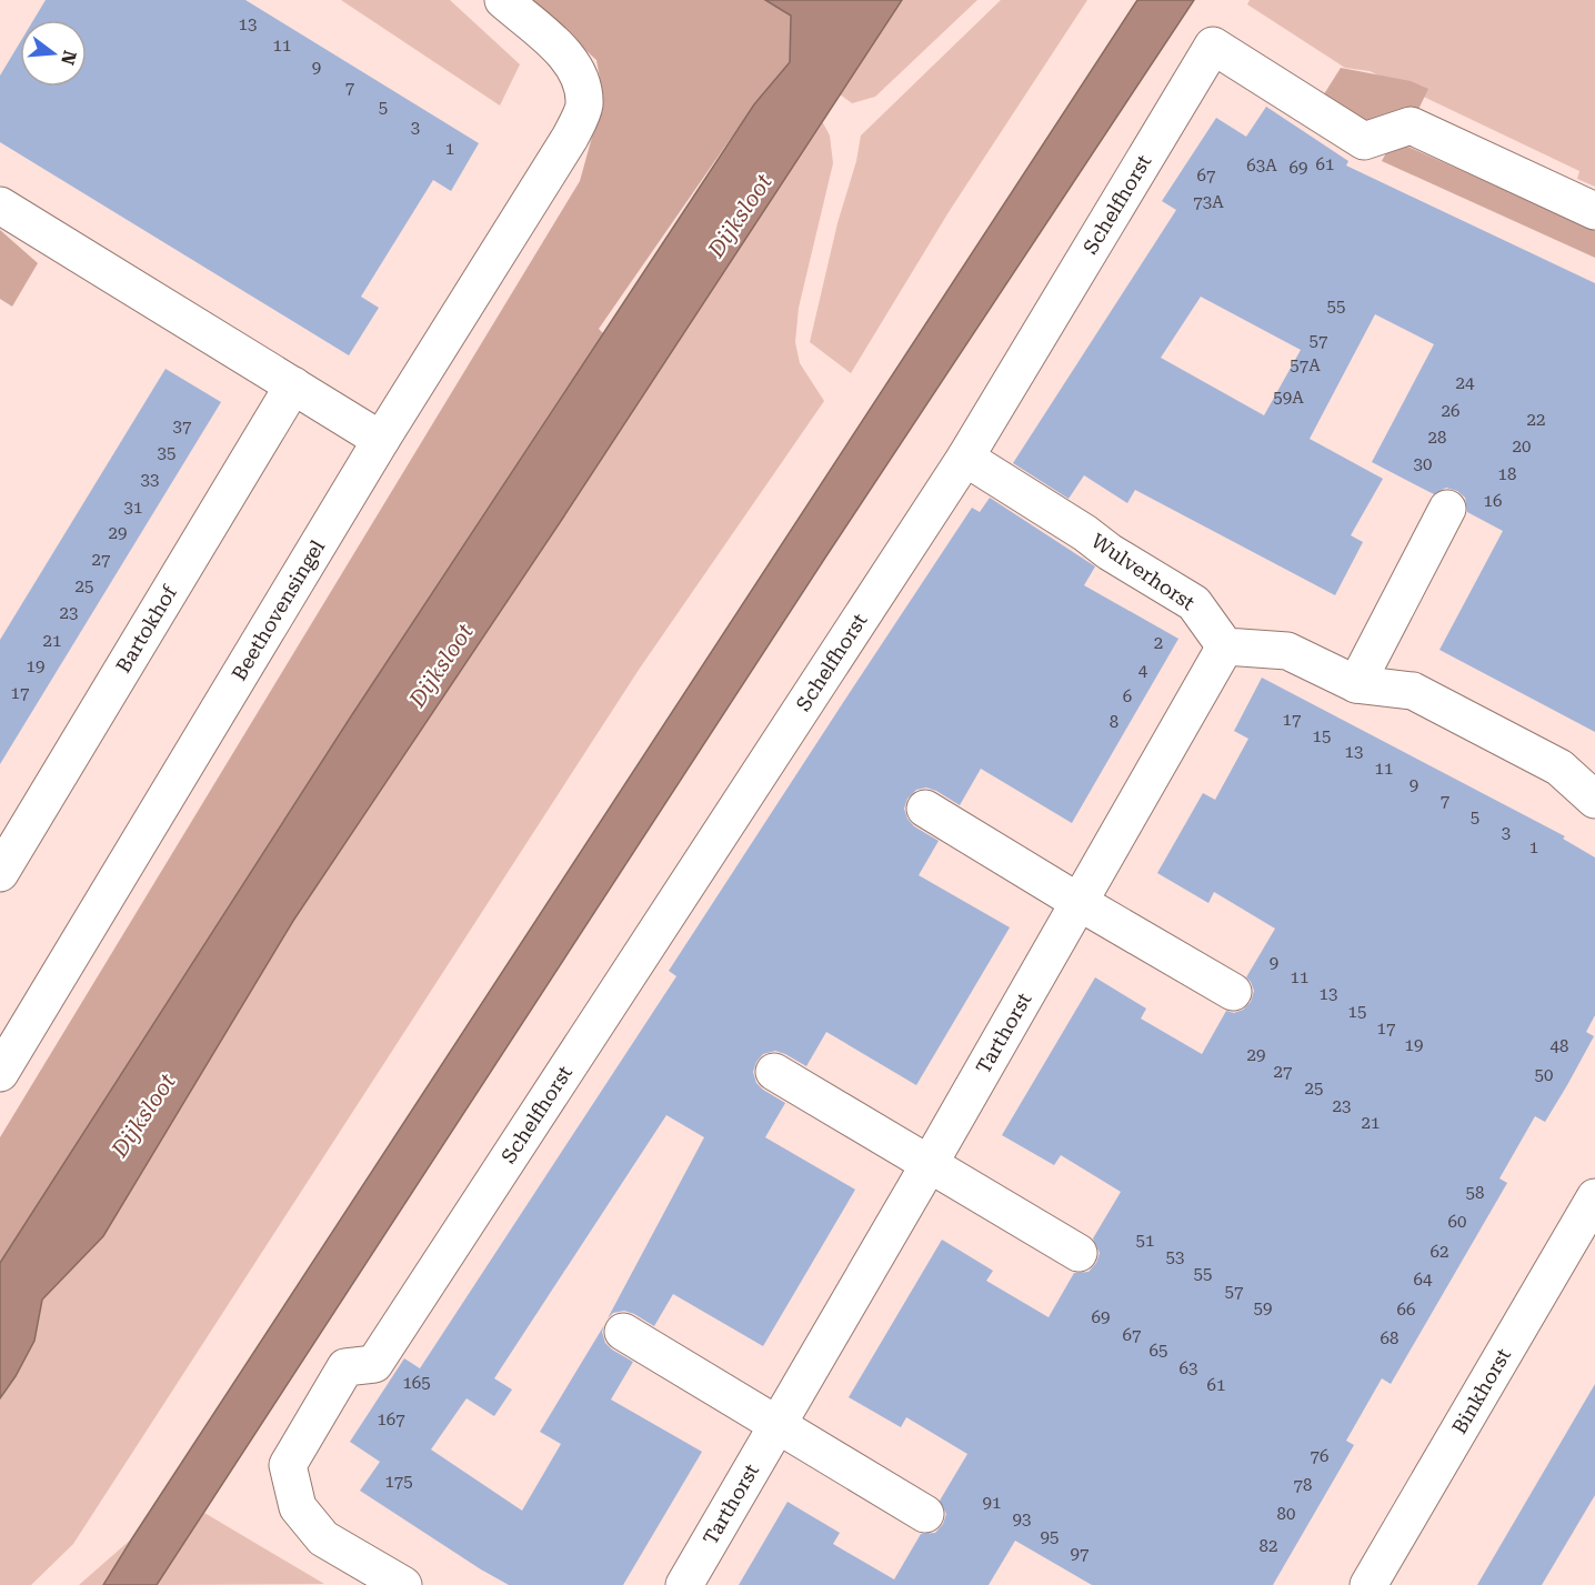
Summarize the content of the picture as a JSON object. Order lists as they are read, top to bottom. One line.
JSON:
{"streets":{"street":["Schelfhorst","Wulverhorst","Beethovensingel","Bartokhof","Tarthorst","Binkhorst"]},"crossings":[["Schelfhorst","Wulverhorst"],["Wulverhorst","Tarthorst"]],"water":["Dijksloot"],"house_numbers":["13","11","9","7","5","3","1","61","63A","69","67","73A","55","57","57A","24","59A","26","22","37","28","20","35","30","18","33","16","31","29","27","25","23","21","2","19","4","17","6","17","8","15","13","11","9","7","5","3","1","9","11","13","15","17","19","48","29","27","50","25","23","21","58","60","51","62","53","55","64","57","59","66","69","67","68","65","63","165","61","167","76","175","78","91","80","93","95","82","97"],"north":"right"}
